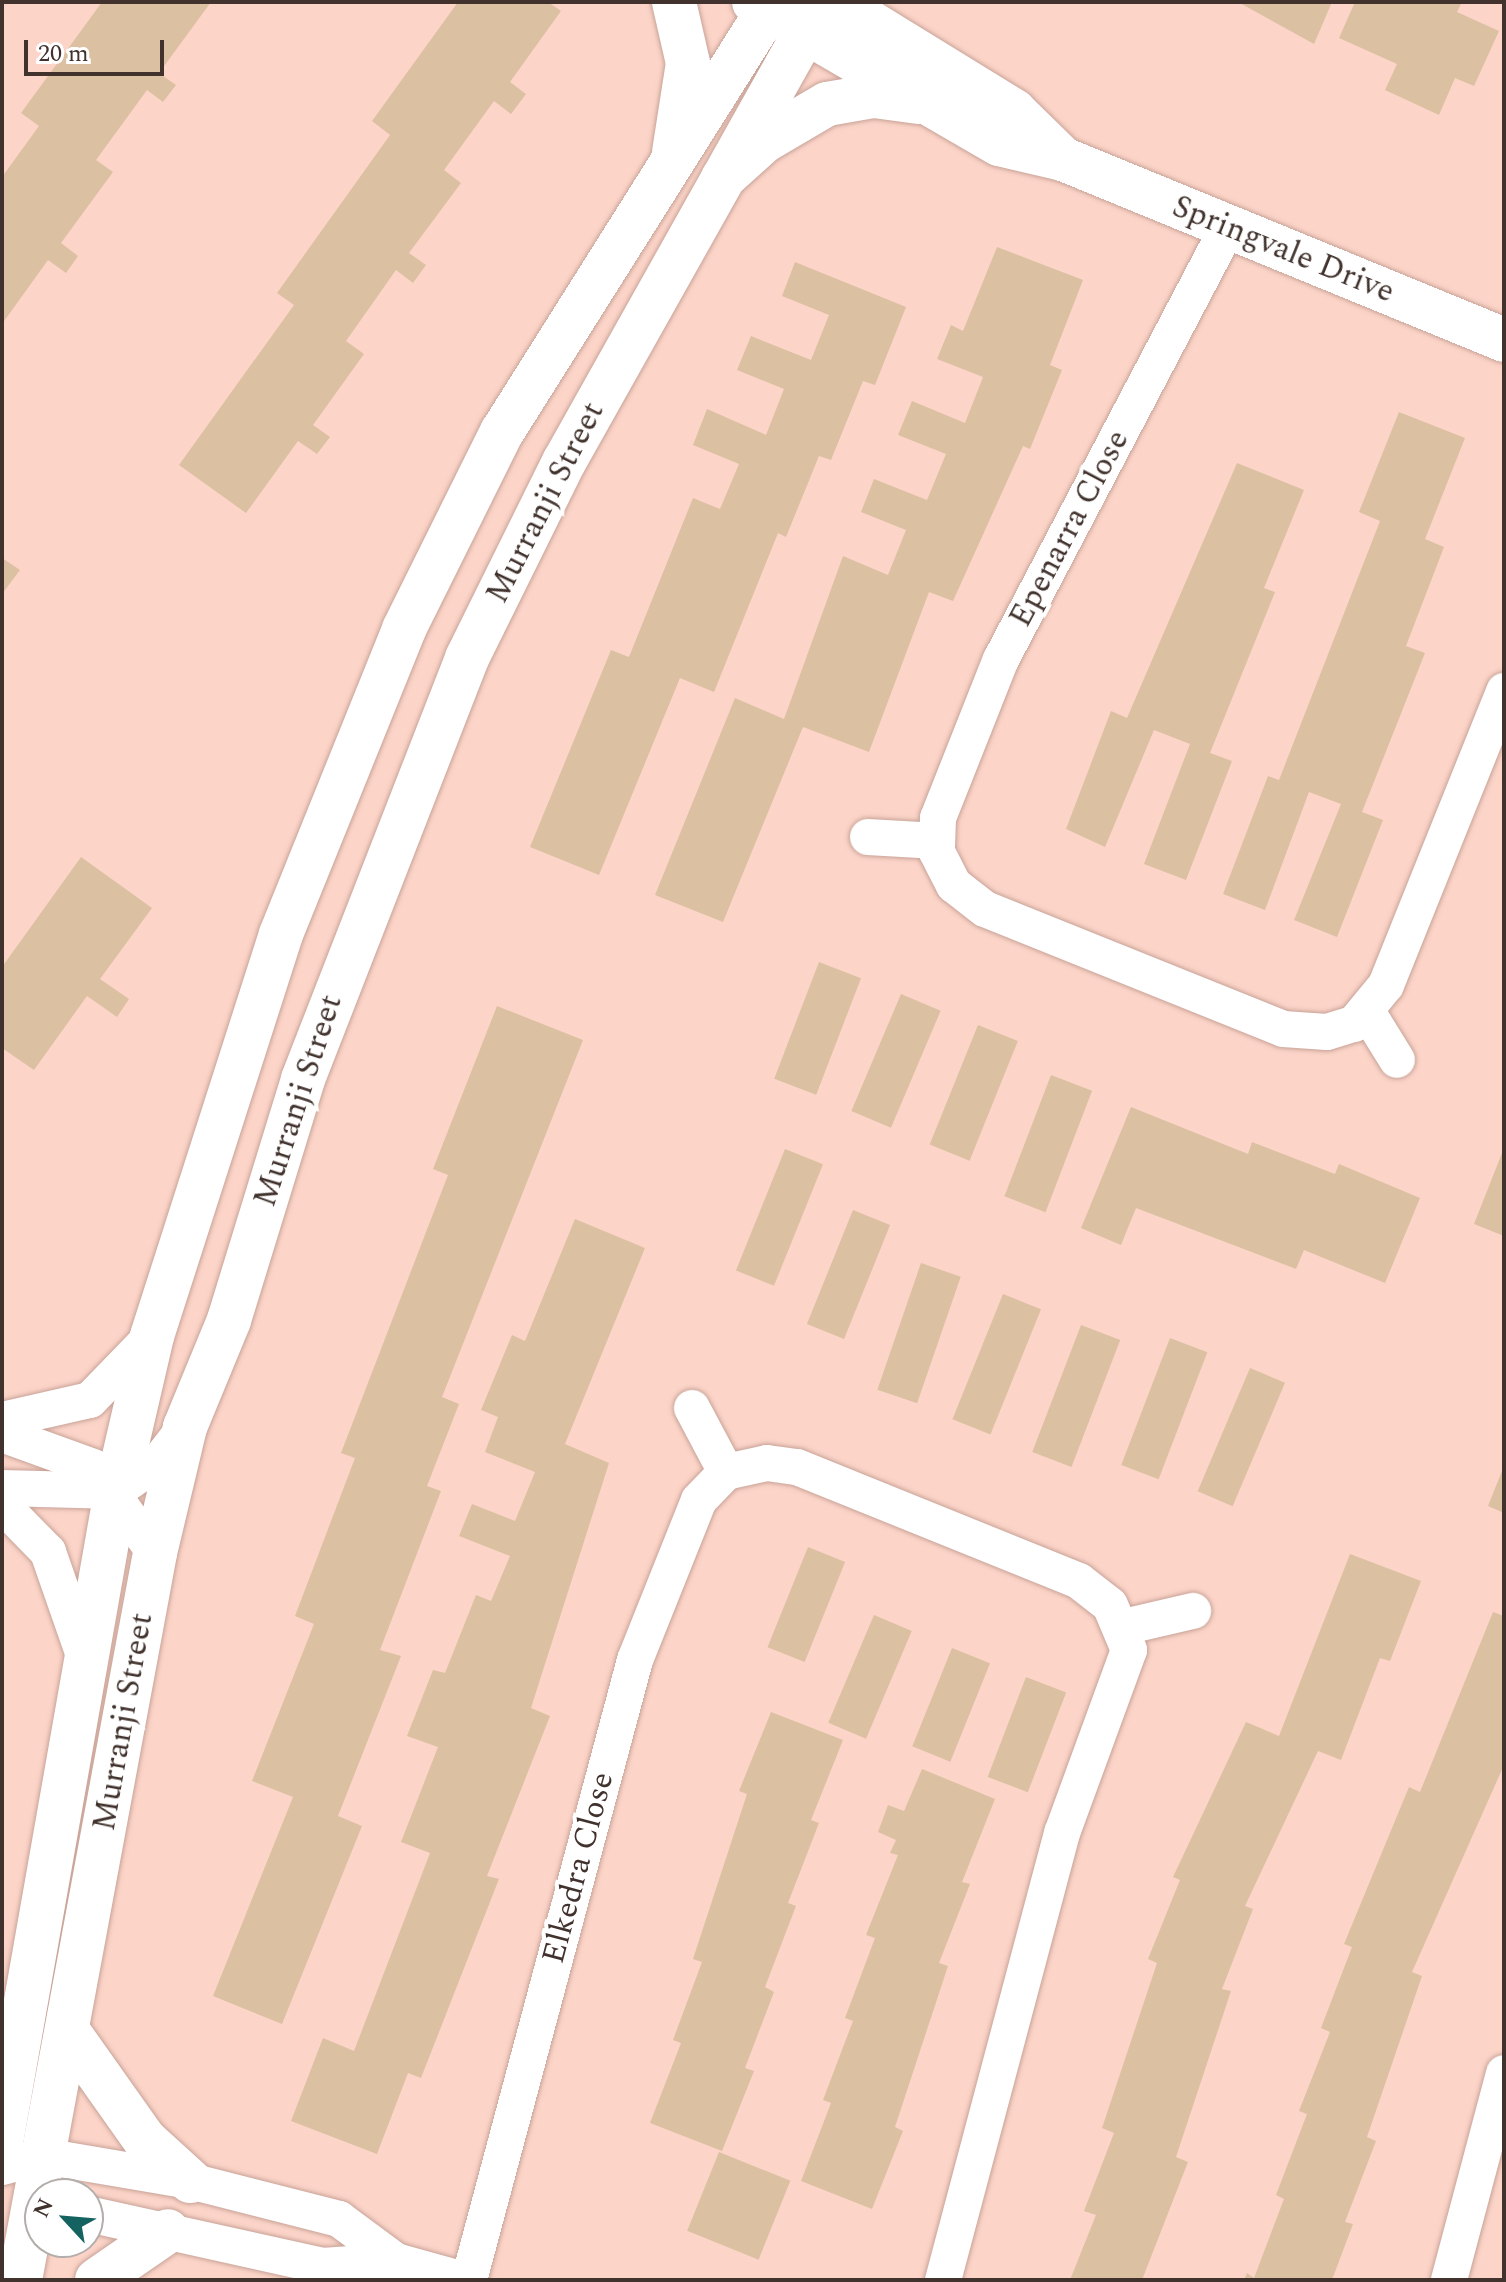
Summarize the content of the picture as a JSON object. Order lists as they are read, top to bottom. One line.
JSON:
{"streets":{"street":["Springvale Drive","Murranji Street","Epenarra Close","Elkedra Close"]},"crossings":[["Springvale Drive","Murranji Street"],["Springvale Drive","Epenarra Close"]],"scale_bar":"20 m","north":"top left"}
